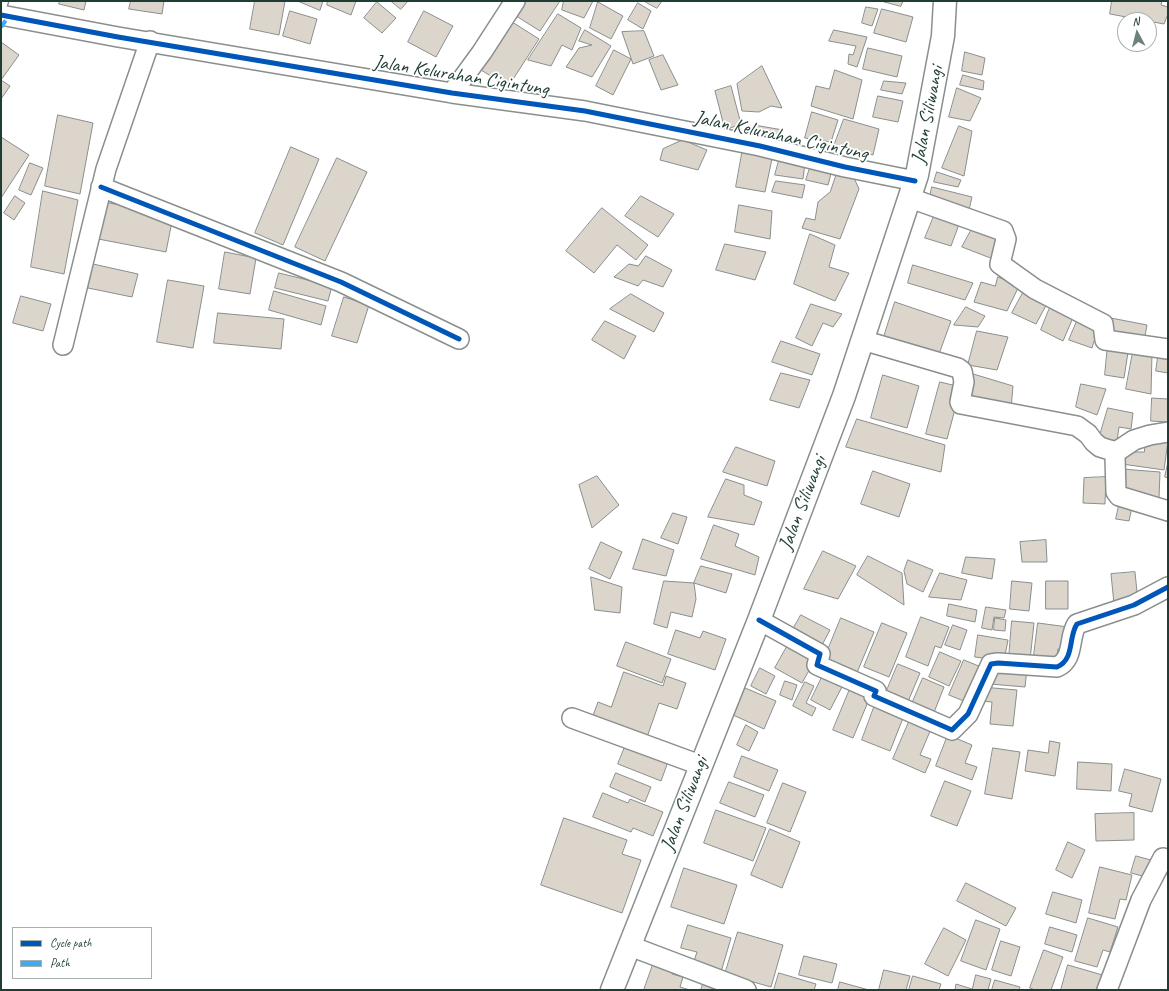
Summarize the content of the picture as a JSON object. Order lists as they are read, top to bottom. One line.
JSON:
{"streets":{"main road":["Jalan Siliwangi"],"street":["Jalan Kelurahan Cigintung"]},"crossings":[["Jalan Kelurahan Cigintung","Jalan Siliwangi"]],"legend":["Cycle path","Path"],"north":"top"}
